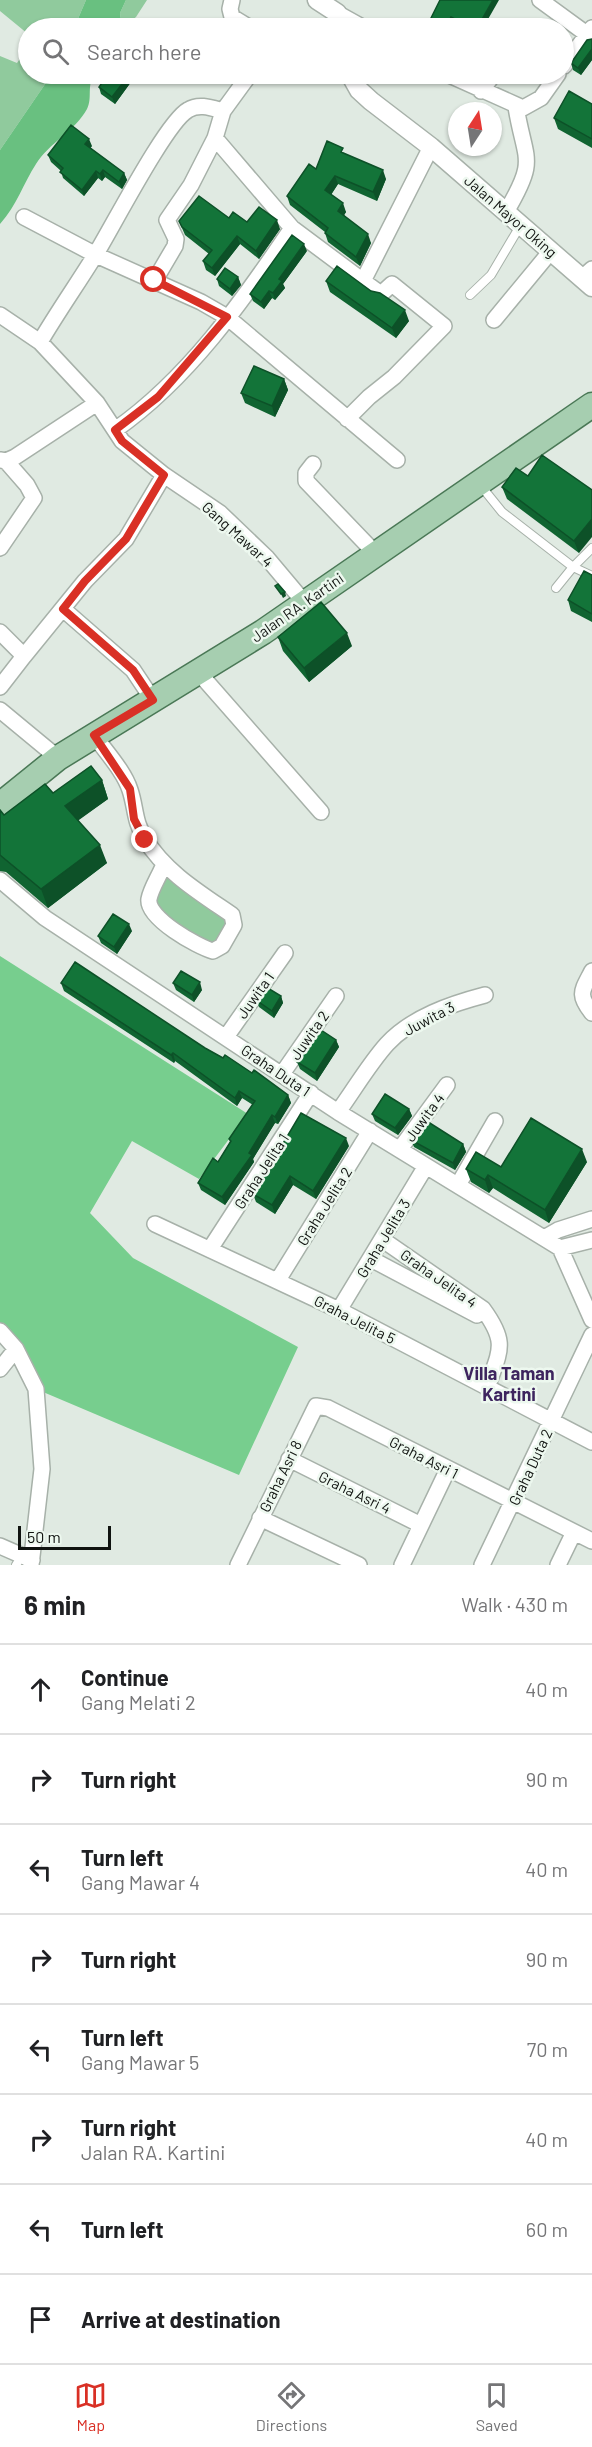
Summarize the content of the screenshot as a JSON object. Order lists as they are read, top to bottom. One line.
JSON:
{"streets":{"main road":["Jalan RA. Kartini"],"street":["Jalan Mayor Oking","Gang Mawar 4","Juwita 1","Juwita 3","Juwita 2","Graha Duta 1","Juwita 4","Graha Jelita 1","Graha Jelita 2","Graha Jelita 3","Graha Jelita 4","Graha Jelita 5","Graha Asri 1","Graha Duta 2","Graha Asri 8","Graha Asri 4"]},"crossings":[["Gang Mawar 4","Jalan RA. Kartini"],["Juwita 1","Graha Duta 1"],["Juwita 3","Graha Duta 1"],["Juwita 2","Graha Duta 1"],["Graha Duta 1","Juwita 4"],["Graha Duta 1","Graha Jelita 1"],["Graha Duta 1","Graha Jelita 2"],["Graha Duta 1","Graha Jelita 3"],["Graha Jelita 1","Graha Jelita 5"],["Graha Jelita 2","Graha Jelita 5"],["Graha Jelita 3","Graha Jelita 4"],["Graha Jelita 3","Graha Jelita 5"],["Graha Jelita 5","Graha Duta 2"],["Graha Asri 1","Graha Duta 2"],["Graha Asri 1","Graha Asri 8"],["Graha Asri 8","Graha Asri 4"]],"districts":["Villa Taman Kartini"],"scale_bar":"50 m","north":"top","page":{"search":"Search here","scale":"50 m","heading":["6 min","Walk · 430 m"],"list":[["Continue","Gang Melati 2","40 m"],["Turn right","90 m"],["Turn left","Gang Mawar 4","40 m"],["Turn right","90 m"],["Turn left","Gang Mawar 5","70 m"],["Turn right","Jalan RA. Kartini","40 m"],["Turn left","60 m"],"Arrive at destination"],"nav":["Map","Directions","Saved"]}}
